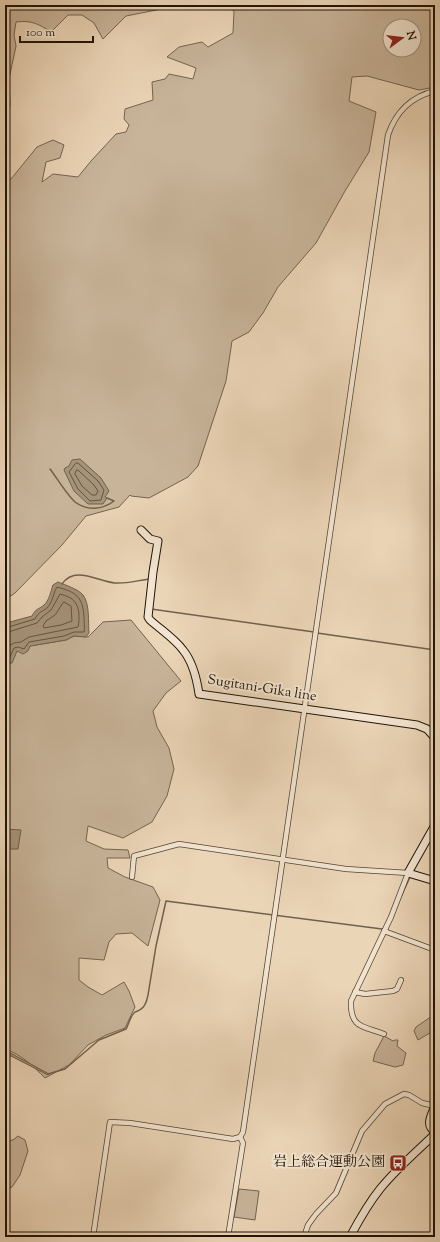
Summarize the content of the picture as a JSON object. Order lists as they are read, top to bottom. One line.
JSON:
{"streets":{"main road":["Sugitani-Gika line"]},"places":{"bus stop":["岩上総合運動公園"]},"scale_bar":"100 m","north":"right"}
